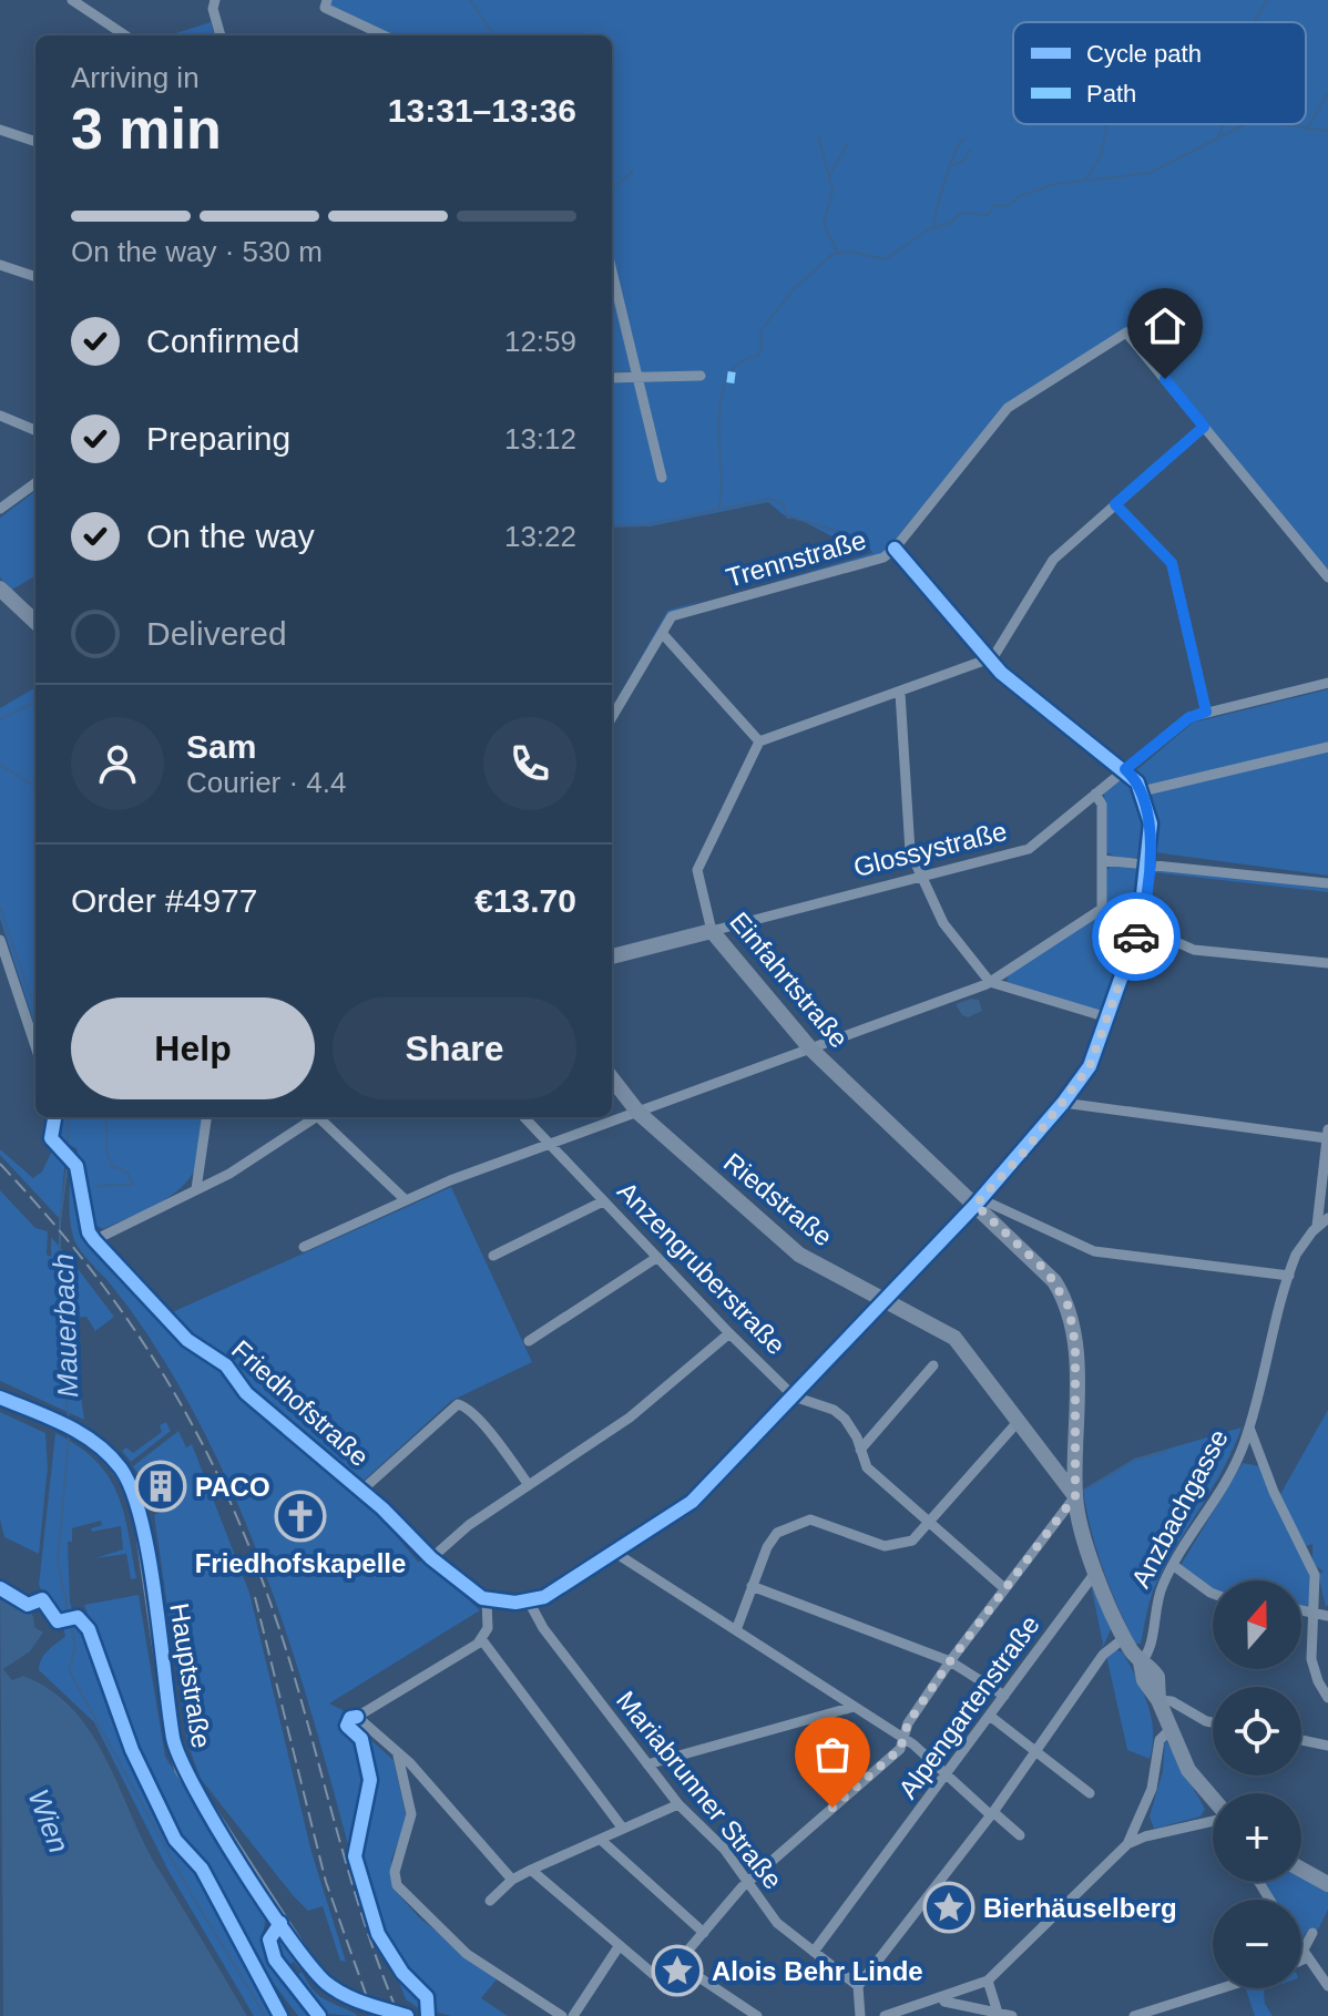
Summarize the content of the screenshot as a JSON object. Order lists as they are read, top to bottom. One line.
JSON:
{"streets":{"street":["Trennstraße","Glossystraße","Einfahrtstraße","Riedstraße","Anzengruberstraße","Friedhofstraße","Anzbachgasse","Hauptstraße","Alpengartenstraße","Mariabrunner Straße"]},"crossings":[["Glossystraße","Einfahrtstraße"],["Einfahrtstraße","Riedstraße"],["Einfahrtstraße","Anzbachgasse"],["Einfahrtstraße","Alpengartenstraße"],["Alpengartenstraße","Mariabrunner Straße"]],"water":["Mauerbach","Wien"],"places":{"building":["PACO"],"church":["Friedhofskapelle"],"place":["Bierhäuselberg","Alois Behr Linde"]},"legend":["Cycle path","Path"],"north":"top","page":{"heading":["3 min","Arriving in","13:31–13:36"],"panel":["Sam","Courier · 4.4","Order #4977","€13.70"],"bar":"On the way · 530 m","list":[["Confirmed","12:59"],["Preparing","13:12"],["On the way","13:22"],"Delivered"],"buttons":["Help","Share"],"map_buttons":["+","−"]}}
